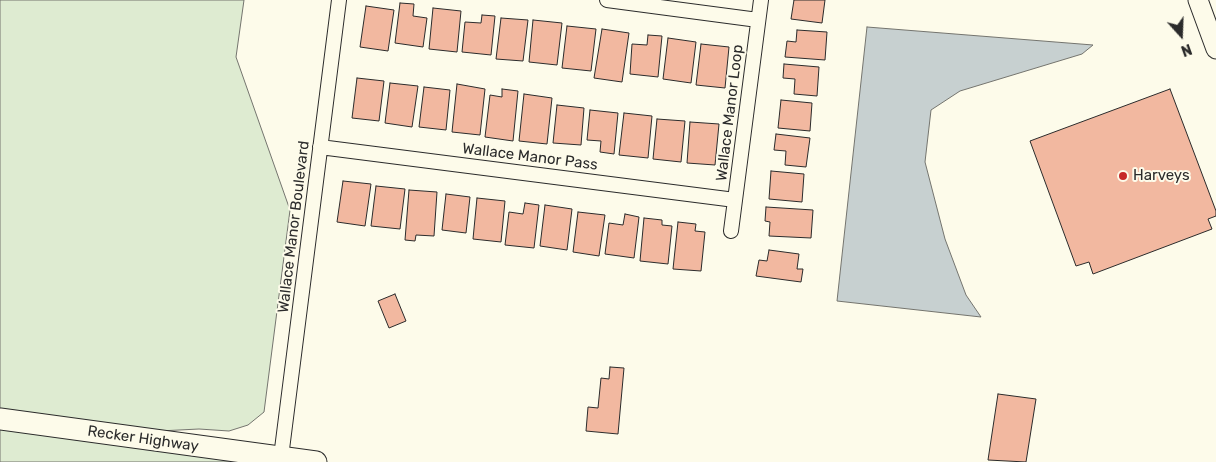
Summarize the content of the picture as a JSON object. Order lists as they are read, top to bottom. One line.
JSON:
{"streets":{"main road":["Recker Highway"],"street":["Wallace Manor Loop","Wallace Manor Pass","Wallace Manor Boulevard"]},"crossings":[["Wallace Manor Loop","Wallace Manor Pass"],["Wallace Manor Pass","Wallace Manor Boulevard"],["Wallace Manor Boulevard","Recker Highway"]],"places":["Harveys"],"north":"bottom"}
